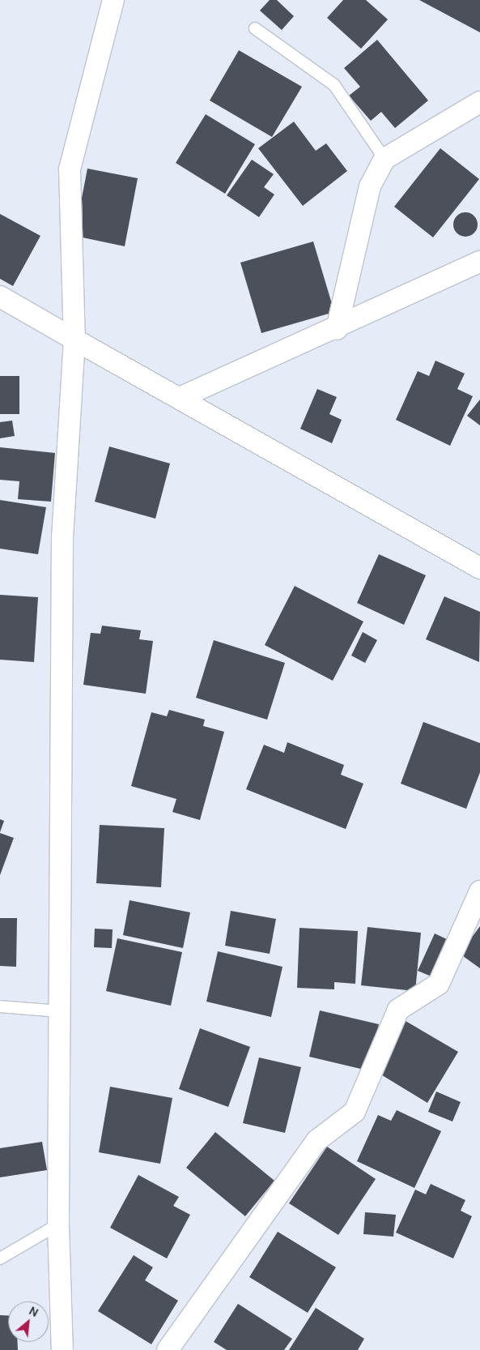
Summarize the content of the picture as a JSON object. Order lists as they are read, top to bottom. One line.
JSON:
{"north":"top right"}
